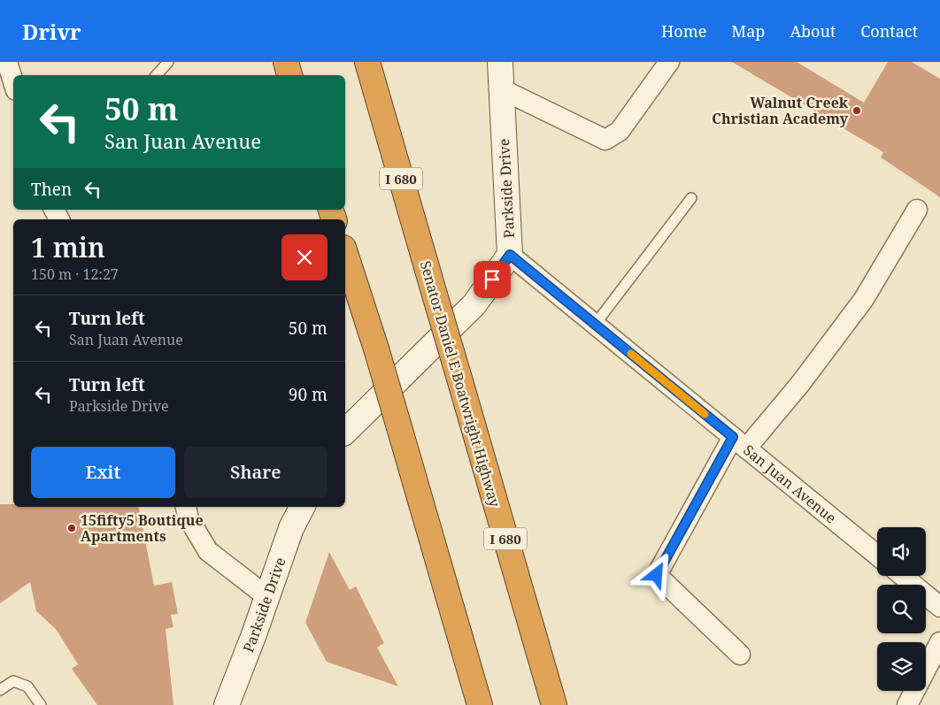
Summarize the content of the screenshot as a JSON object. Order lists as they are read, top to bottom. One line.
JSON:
{"streets":{"highway":["I 680","Senator Daniel E Boatwright Highway"],"street":["Parkside Drive","San Juan Avenue"]},"crossings":[["Parkside Drive","San Juan Avenue"]],"places":["Walnut Creek Christian Academy","15fifty5 Boutique Apartments"],"page":{"header":"Drivr","nav":["Home","Map","About","Contact"],"turn":["50 m","San Juan Avenue"],"then":"Then","heading":["1 min","150 m · 12:27"],"list":[{"name":"Turn left","note":"San Juan Avenue","value":"50 m"},{"name":"Turn left","note":"Parkside Drive","value":"90 m"}],"buttons":["Exit","Share"]}}
